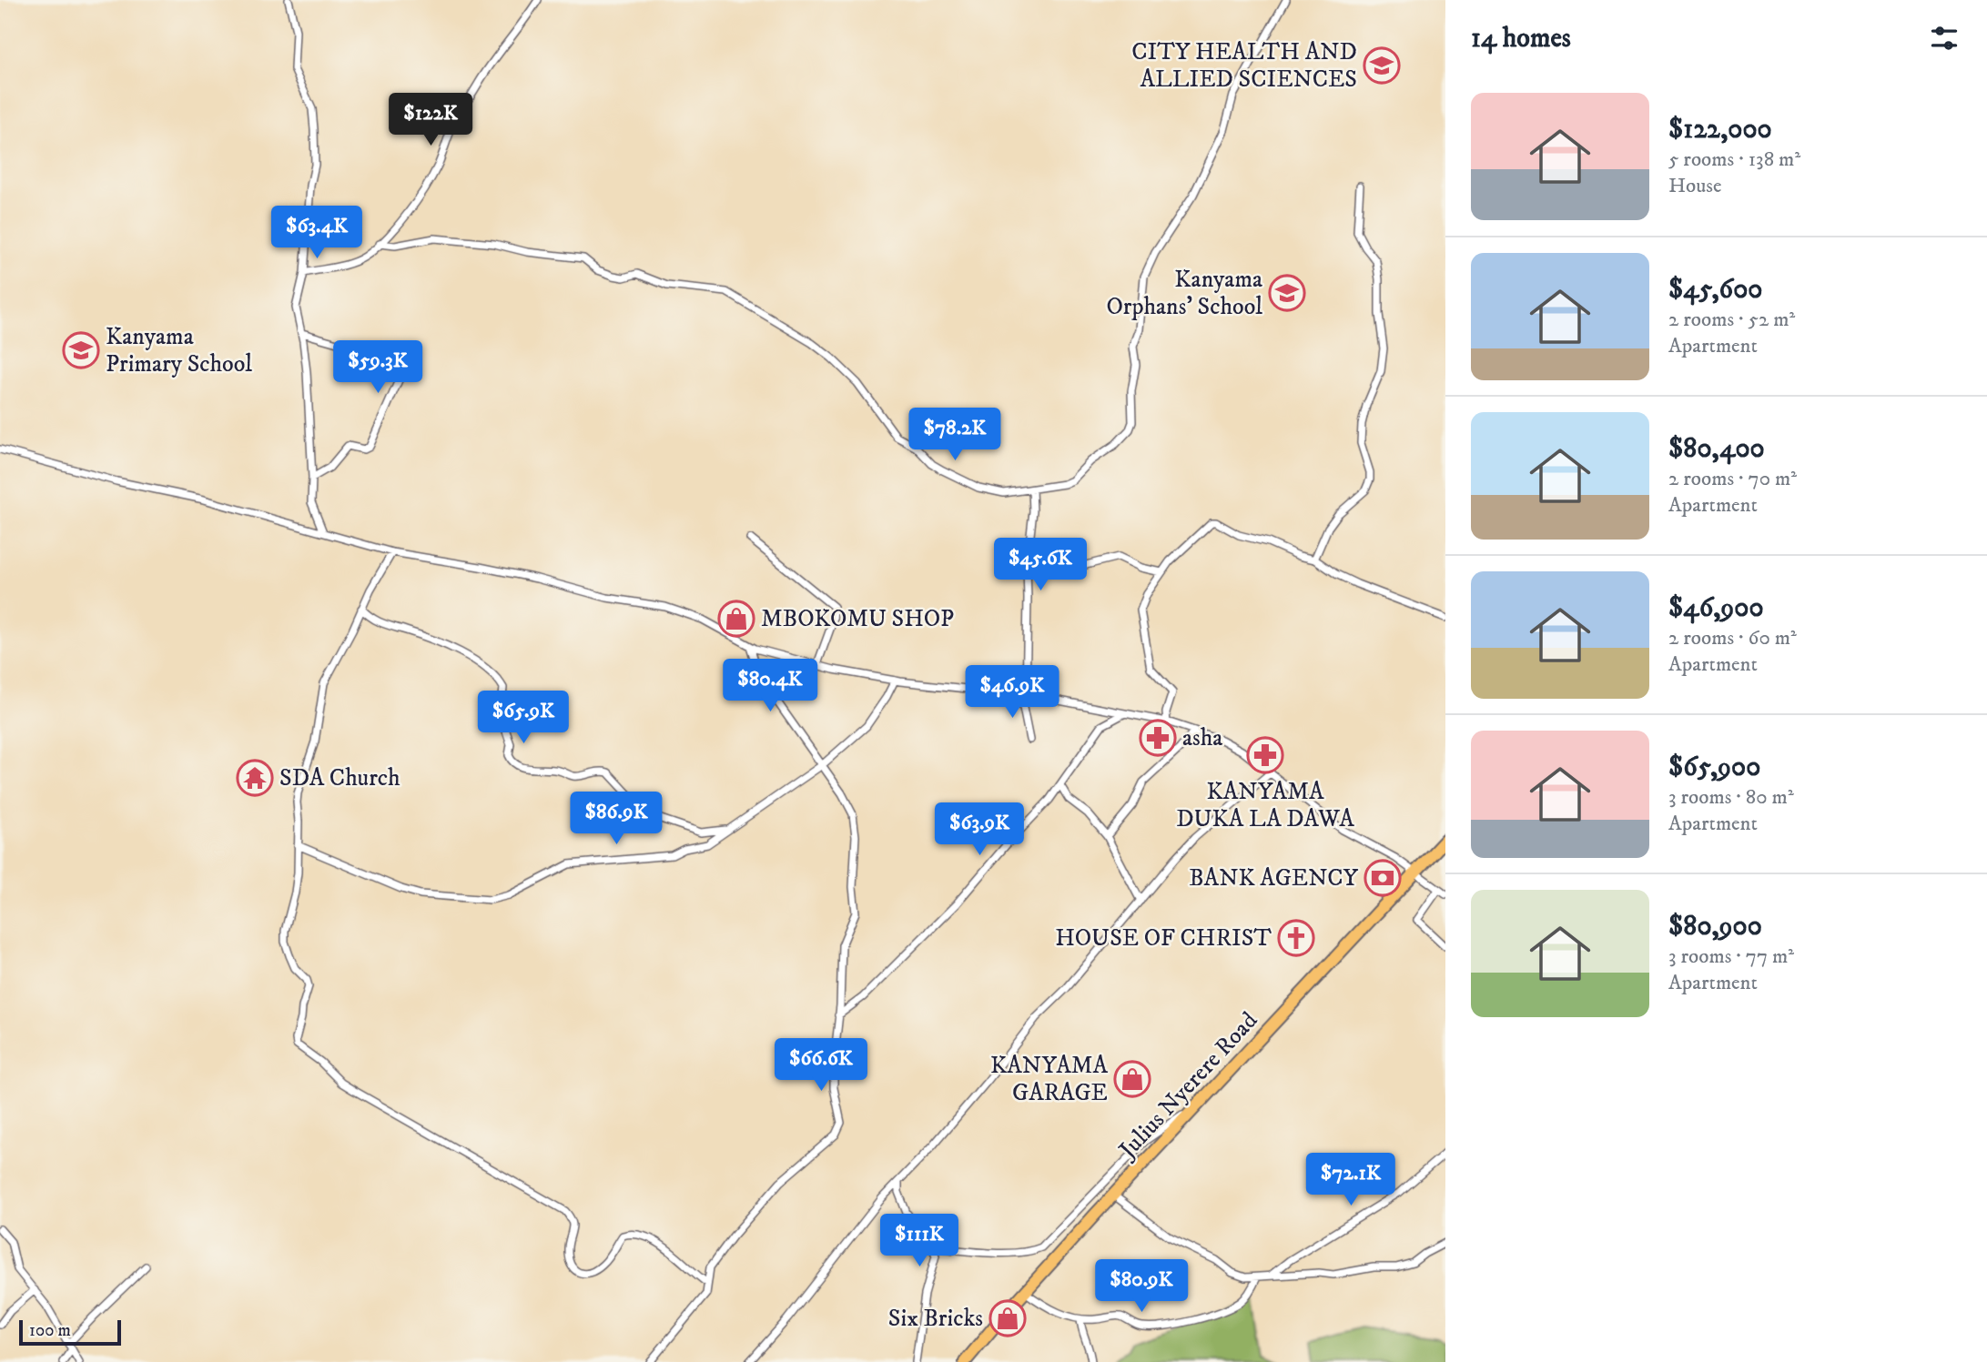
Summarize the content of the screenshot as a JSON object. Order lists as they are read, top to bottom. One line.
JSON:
{"streets":{"highway":["Julius Nyerere Road"]},"places":{"school or university":["CITY HEALTH AND ALLIED SCIENCES","Kanyama Orphans' School","Kanyama Primary School"],"shop":["MBOKOMU SHOP","KANYAMA GARAGE","Six Bricks"],"pharmacy":["asha","KANYAMA DUKA LA DAWA"],"temple":["SDA Church"],"bank":["BANK AGENCY"],"church":["HOUSE OF CHRIST"]},"scale_bar":"100 m","page":{"heading":"14 homes","list":[{"name":"$122,000","note":"5 rooms · 138 m² · House"},{"name":"$45,600","note":"2 rooms · 52 m² · Apartment"},{"name":"$80,400","note":"2 rooms · 70 m² · Apartment"},{"name":"$46,900","note":"2 rooms · 60 m² · Apartment"},{"name":"$65,900","note":"3 rooms · 80 m² · Apartment"},{"name":"$80,900","note":"3 rooms · 77 m² · Apartment"}],"price":["$122K","$63.4K","$59.3K","$78.2K","$45.6K","$80.4K","$46.9K","$65.9K","$86.9K","$63.9K","$66.6K","$72.1K","$111K","$80.9K"],"scale":"100 m"}}
